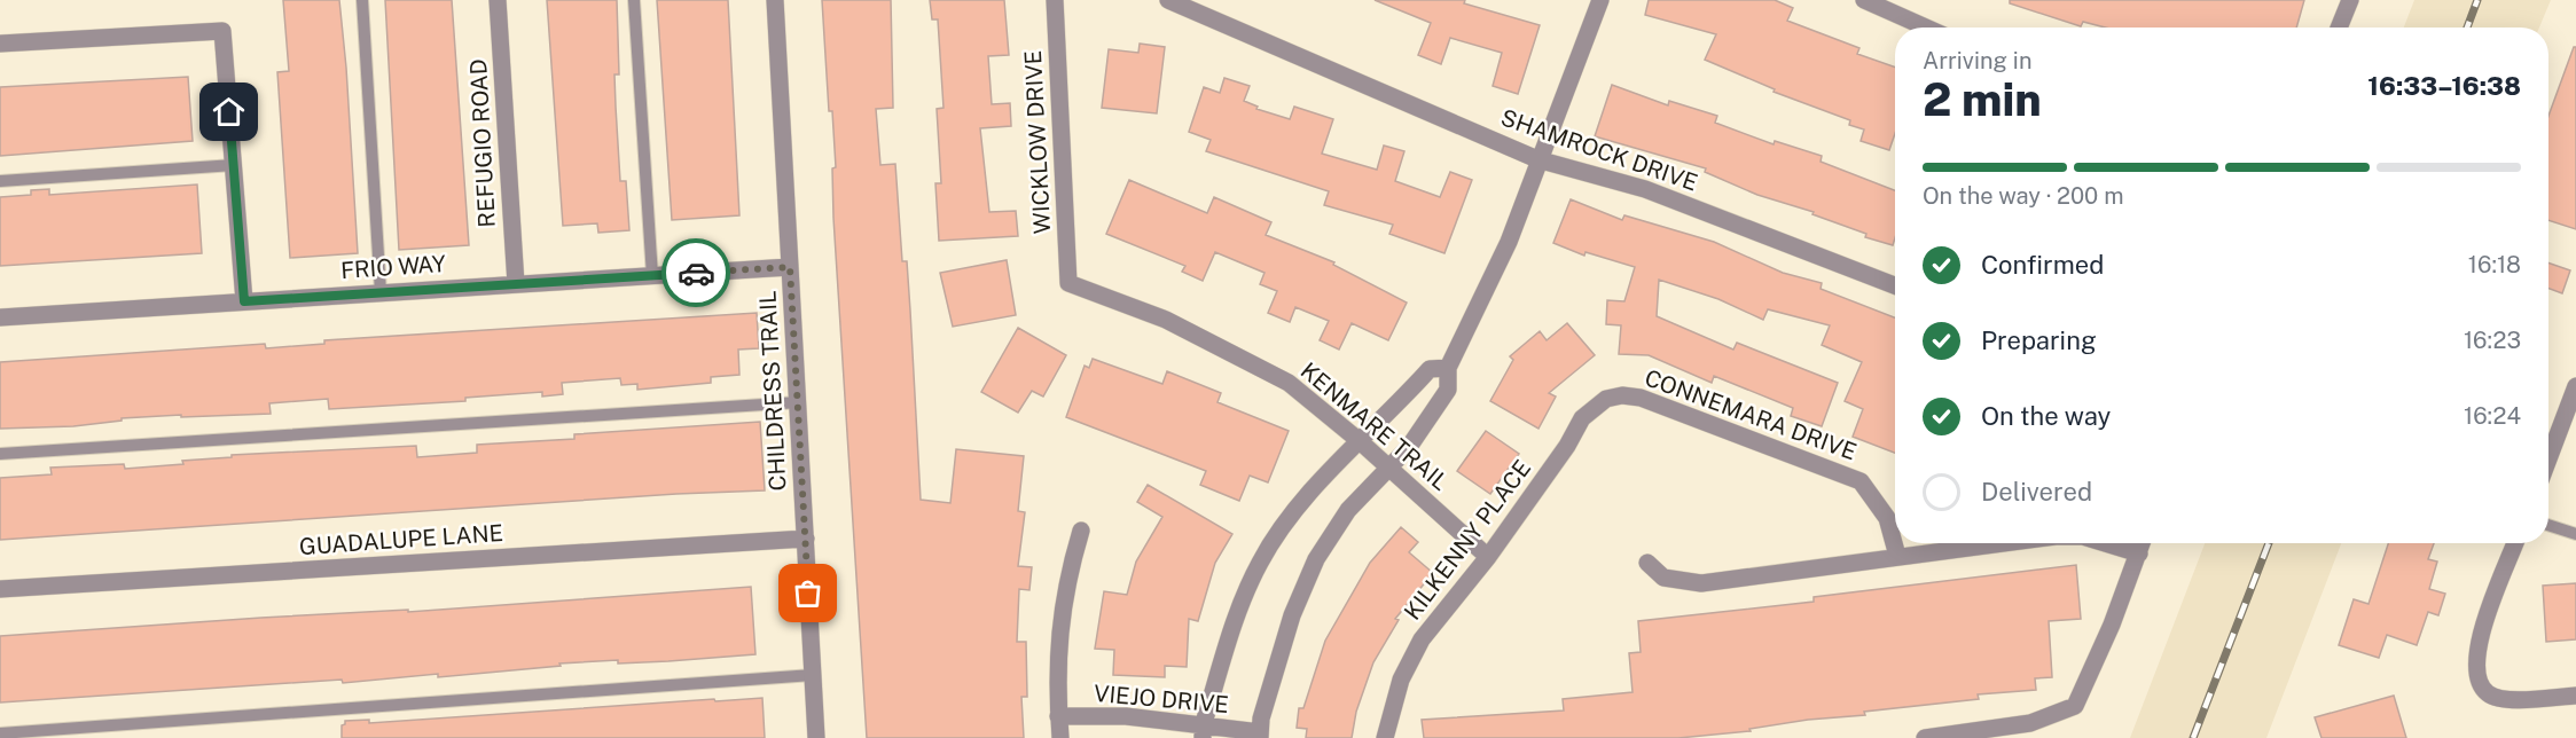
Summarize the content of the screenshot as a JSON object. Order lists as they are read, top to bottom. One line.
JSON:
{"streets":{"street":["WICKLOW DRIVE","REFUGIO ROAD","SHAMROCK DRIVE","FRIO WAY","CHILDRESS TRAIL","CONNEMARA DRIVE","KENMARE TRAIL","GUADALUPE LANE","KILKENNY PLACE","VIEJO DRIVE"]},"crossings":[["WICKLOW DRIVE","KENMARE TRAIL"],["REFUGIO ROAD","FRIO WAY"],["FRIO WAY","CHILDRESS TRAIL"],["CHILDRESS TRAIL","GUADALUPE LANE"],["CONNEMARA DRIVE","KILKENNY PLACE"],["KENMARE TRAIL","KILKENNY PLACE"]],"page":{"heading":["2 min","Arriving in","16:33–16:38"],"bar":"On the way · 200 m","list":[["Confirmed","16:18"],["Preparing","16:23"],["On the way","16:24"],"Delivered"]}}
